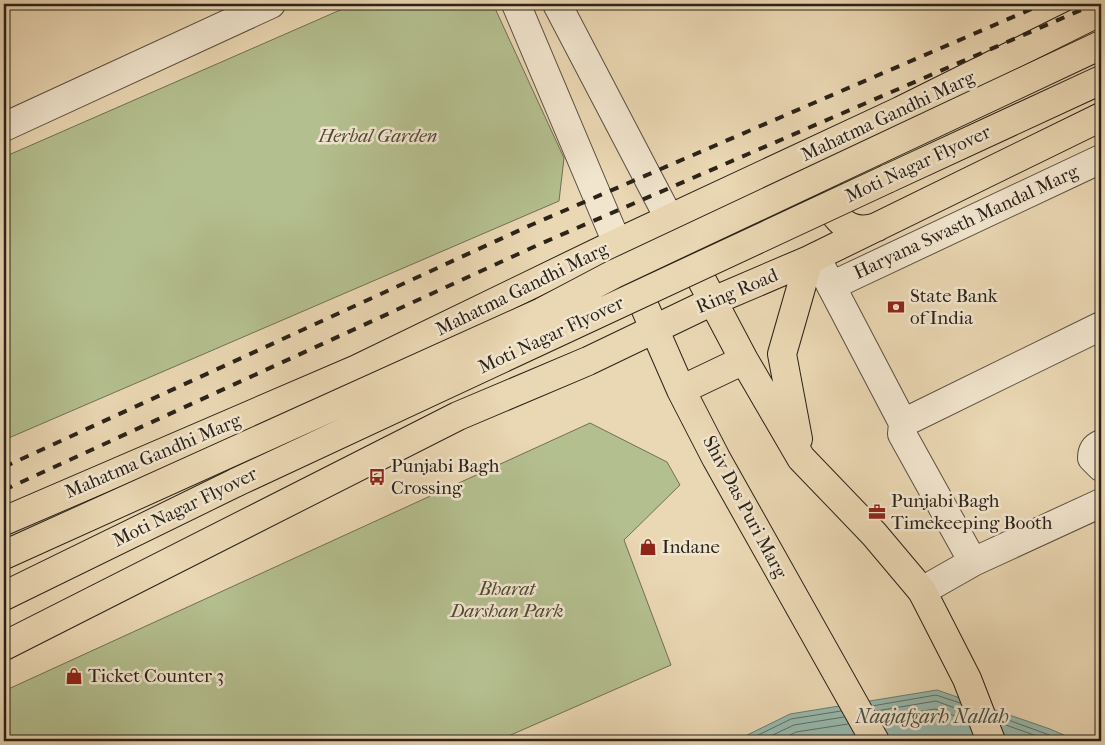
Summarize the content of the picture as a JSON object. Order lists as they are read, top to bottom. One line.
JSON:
{"streets":{"main road":["Mahatma Gandhi Marg","Moti Nagar Flyover","Ring Road","Shiv Das Puri Marg"],"street":["Haryana Swasth Mandal Marg"]},"crossings":[["Mahatma Gandhi Marg","Shiv Das Puri Marg"],["Ring Road","Shiv Das Puri Marg"]],"water":["Naajafgarh Nallah"],"parks":["Herbal Garden","Bharat Darshan Park"],"places":{"bank":["State Bank of India"],"bus stop":["Punjabi Bagh Crossing"],"office":["Punjabi Bagh Timekeeping Booth"],"shop":["Indane","Ticket Counter 3"]}}
